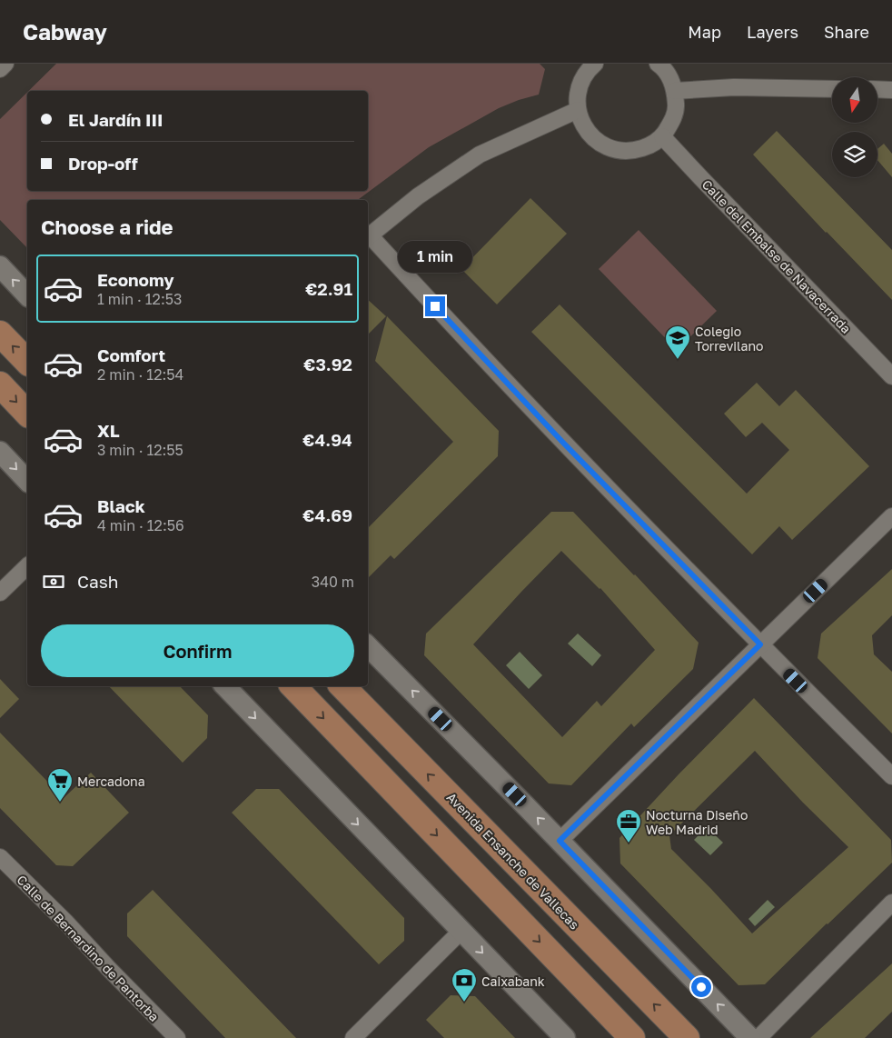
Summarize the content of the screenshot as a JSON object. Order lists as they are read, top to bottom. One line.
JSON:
{"streets":{"main road":["Avenida Ensanche de Vallecas"],"street":["Calle del Embalse de Navacerrada","Calle de Bernardino de Pantorba"]},"places":{"school or university":["Colegio Torrevilano"],"supermarket":["Mercadona"],"office":["Nocturna Diseño Web Madrid"],"bank":["Caixabank"]},"north":"bottom","page":{"header":"Cabway","nav":["Map","Layers","Share"],"banner":["El Jardín III","Drop-off"],"heading":"Choose a ride","bubble":"1 min","list":[{"name":"Economy","note":"1 min · 12:53","value":"€2.91"},{"name":"Comfort","note":"2 min · 12:54","value":"€3.92"},{"name":"XL","note":"3 min · 12:55","value":"€4.94"},{"name":"Black","note":"4 min · 12:56","value":"€4.69"}],"pay":["Cash","340 m"],"buttons":"Confirm"}}
